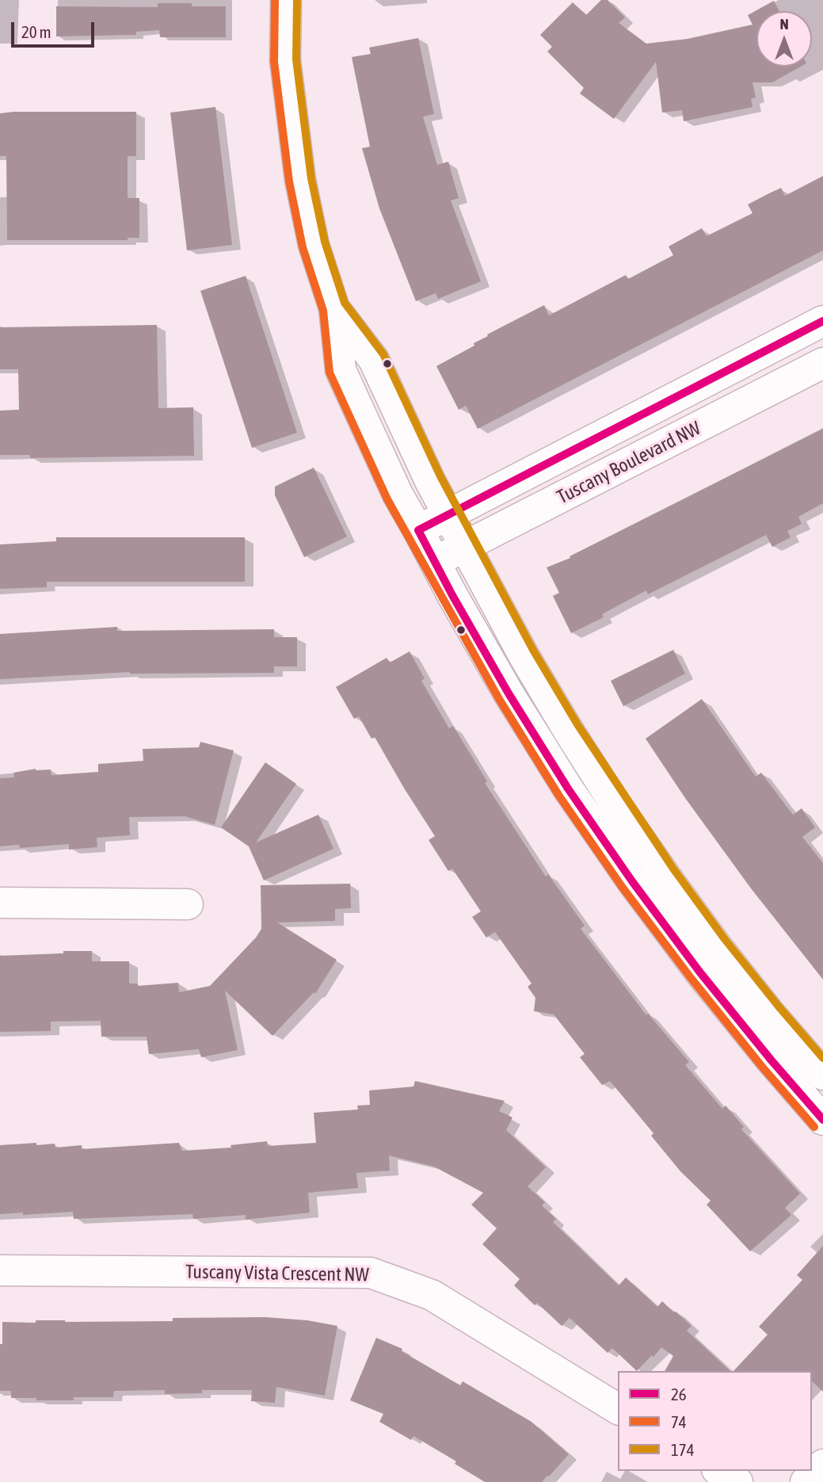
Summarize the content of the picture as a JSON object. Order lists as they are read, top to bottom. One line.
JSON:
{"streets":{"street":["Tuscany Boulevard NW","Tuscany Vista Crescent NW"]},"lines":["transit line 74","transit line 174","transit line 26"],"legend":["26","74","174"],"scale_bar":"20 m","north":"top"}
